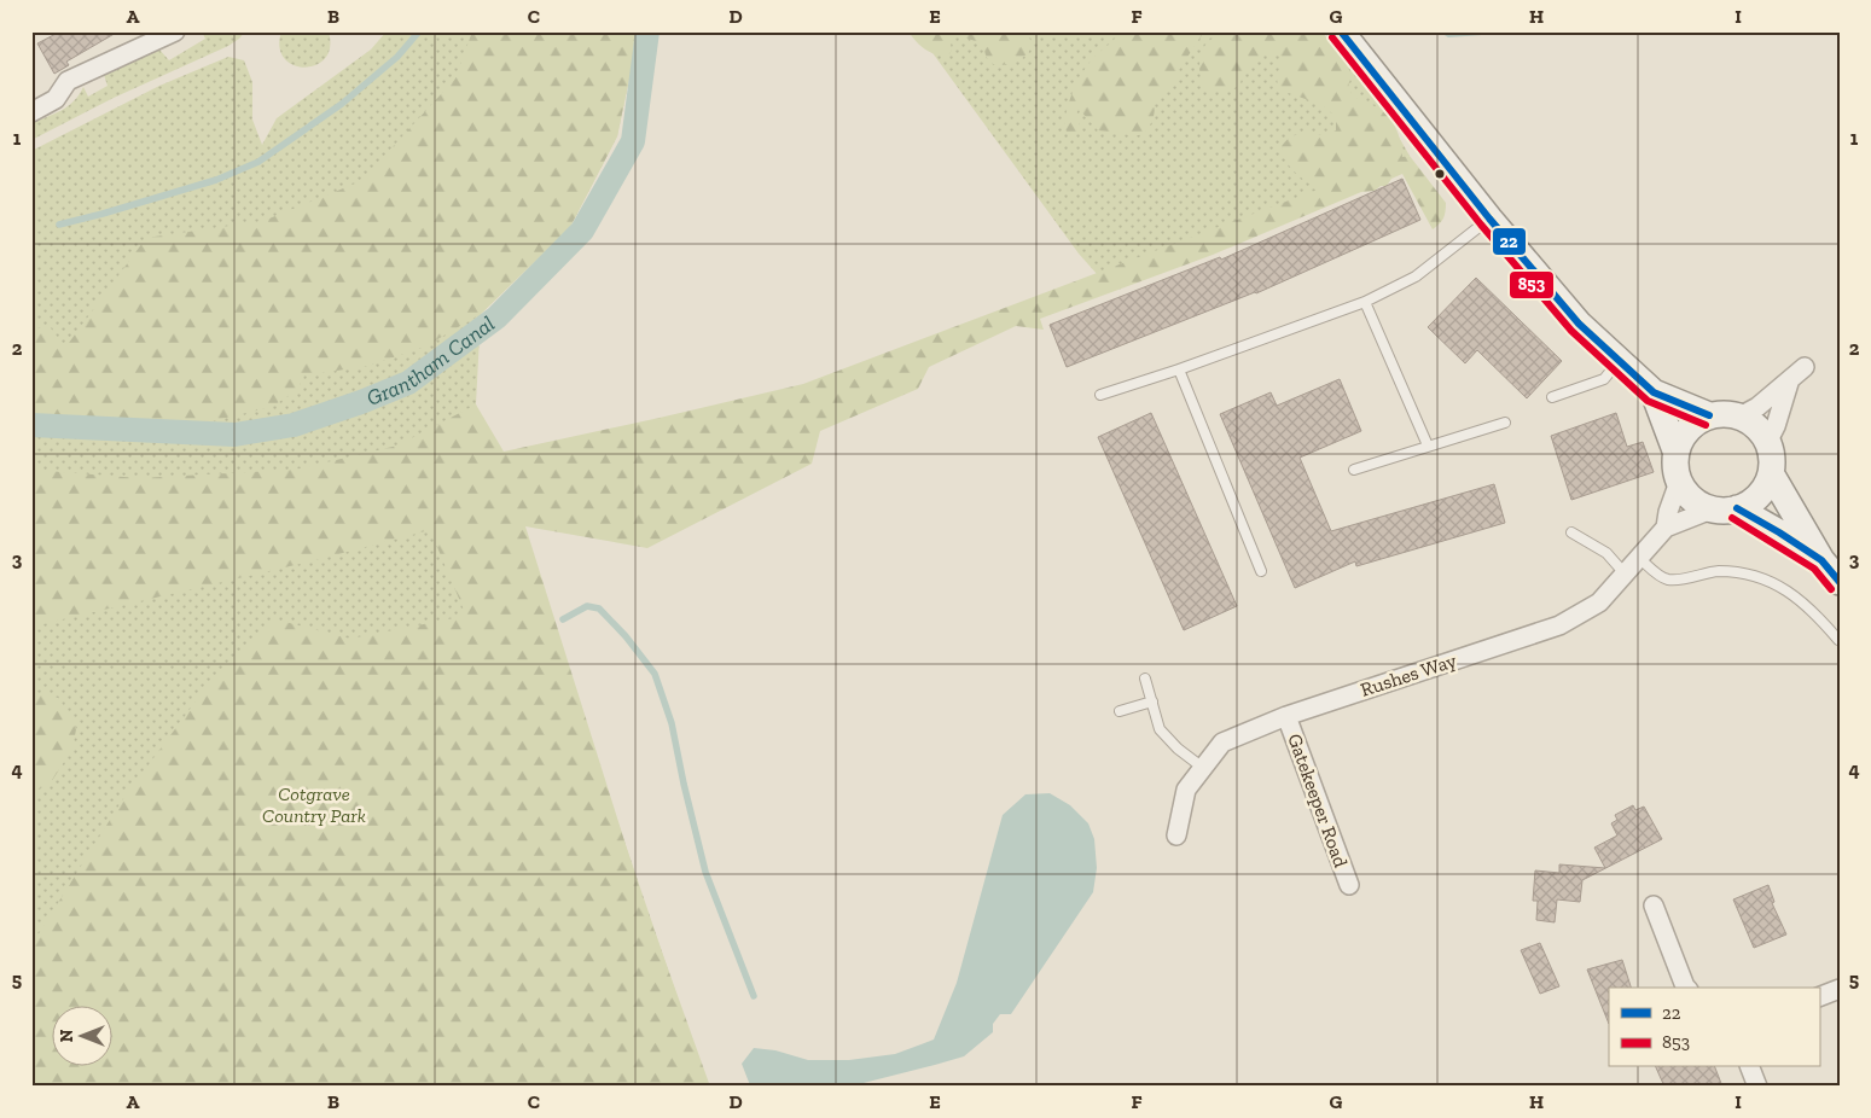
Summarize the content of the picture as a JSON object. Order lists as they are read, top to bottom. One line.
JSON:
{"streets":{"street":["Rushes Way","Gatekeeper Road"]},"crossings":[["Rushes Way","Gatekeeper Road"]],"water":["Grantham Canal"],"parks":["Cotgrave Country Park"],"lines":["transit line 22","transit line 853"],"legend":["22","853"],"north":"left","grid":{"columns":["A","B","C","D","E","F","G","H","I"],"rows":["1","2","3","4","5"]}}
